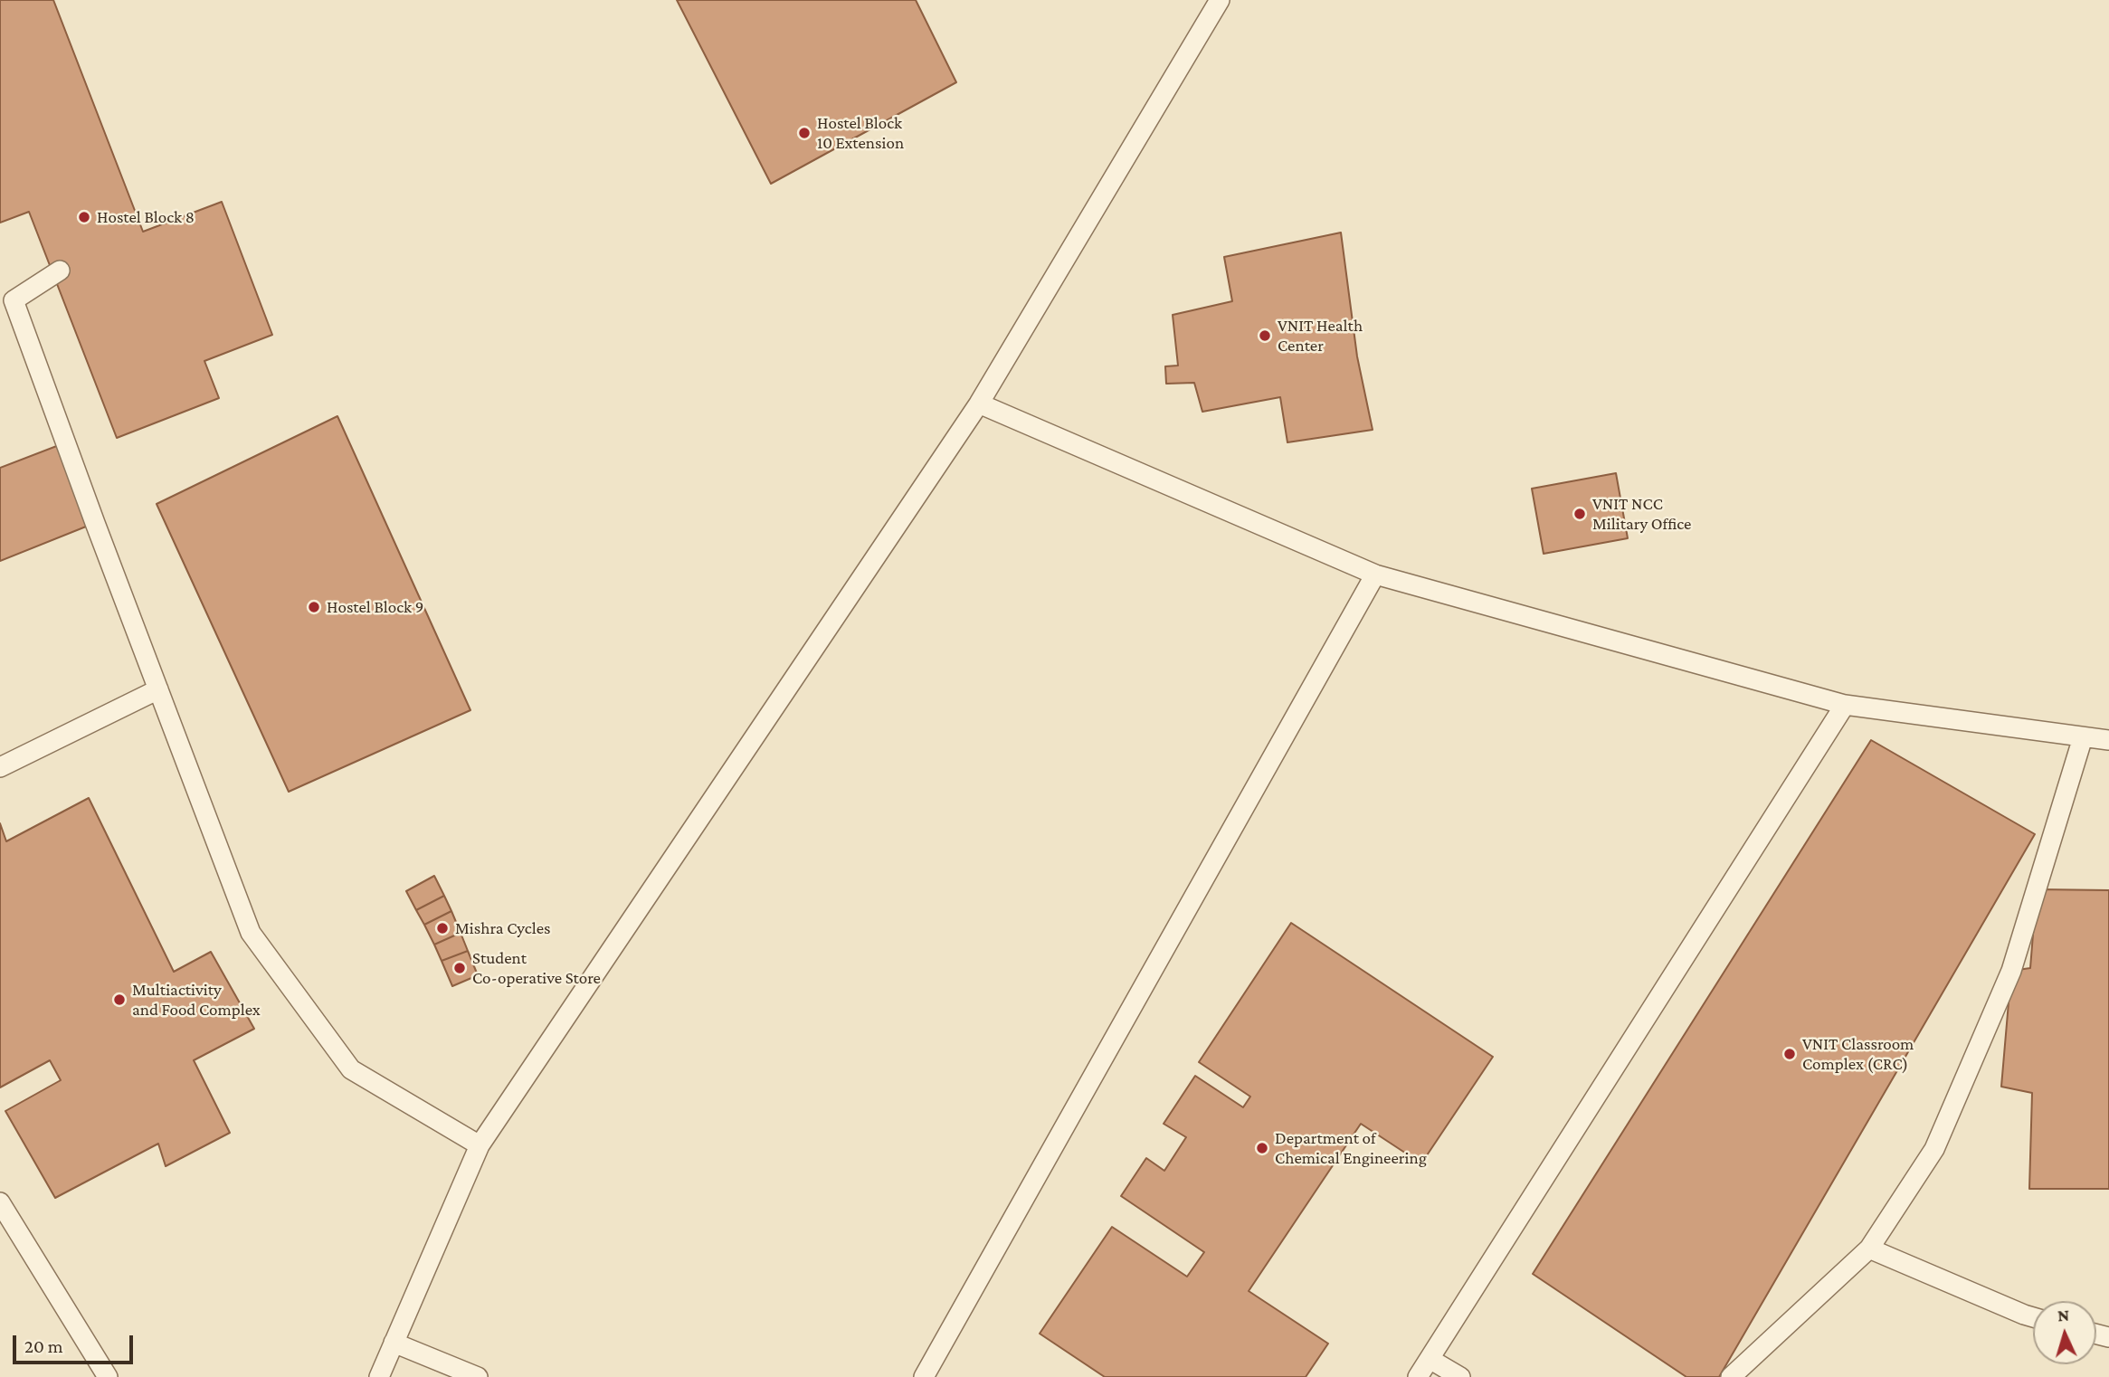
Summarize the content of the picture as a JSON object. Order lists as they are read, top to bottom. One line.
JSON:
{"places":["Hostel Block 10 Extension","Hostel Block 8","VNIT Health Center","VNIT NCC Military Office","Hostel Block 9","Mishra Cycles","Student Co-operative Store","Multiactivity and Food Complex","VNIT Classroom Complex (CRC)","Department of Chemical Engineering"],"scale_bar":"20 m","north":"top"}
